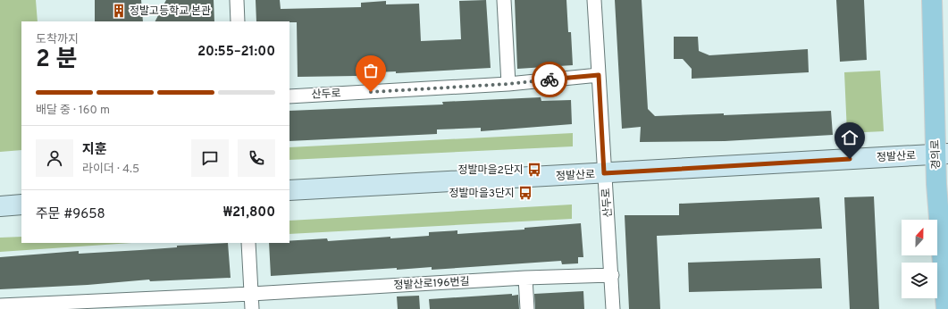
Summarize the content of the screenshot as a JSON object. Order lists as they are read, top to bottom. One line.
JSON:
{"streets":{"main road":["경의로","정발산로"],"street":["산두로","정발산로196번길"]},"crossings":[["산두로","정발산로"],["산두로","정발산로196번길"],["경의로","정발산로"]],"places":{"building":["정발고등학교 본관"],"bus stop":["정발마을2단지","정발마을3단지"]},"north":"top","page":{"heading":["2 분","도착까지","20:55–21:00"],"panel":["지훈","라이더 · 4.5","주문 #9658","₩21,800"],"bar":"배달 중 · 160 m"}}
